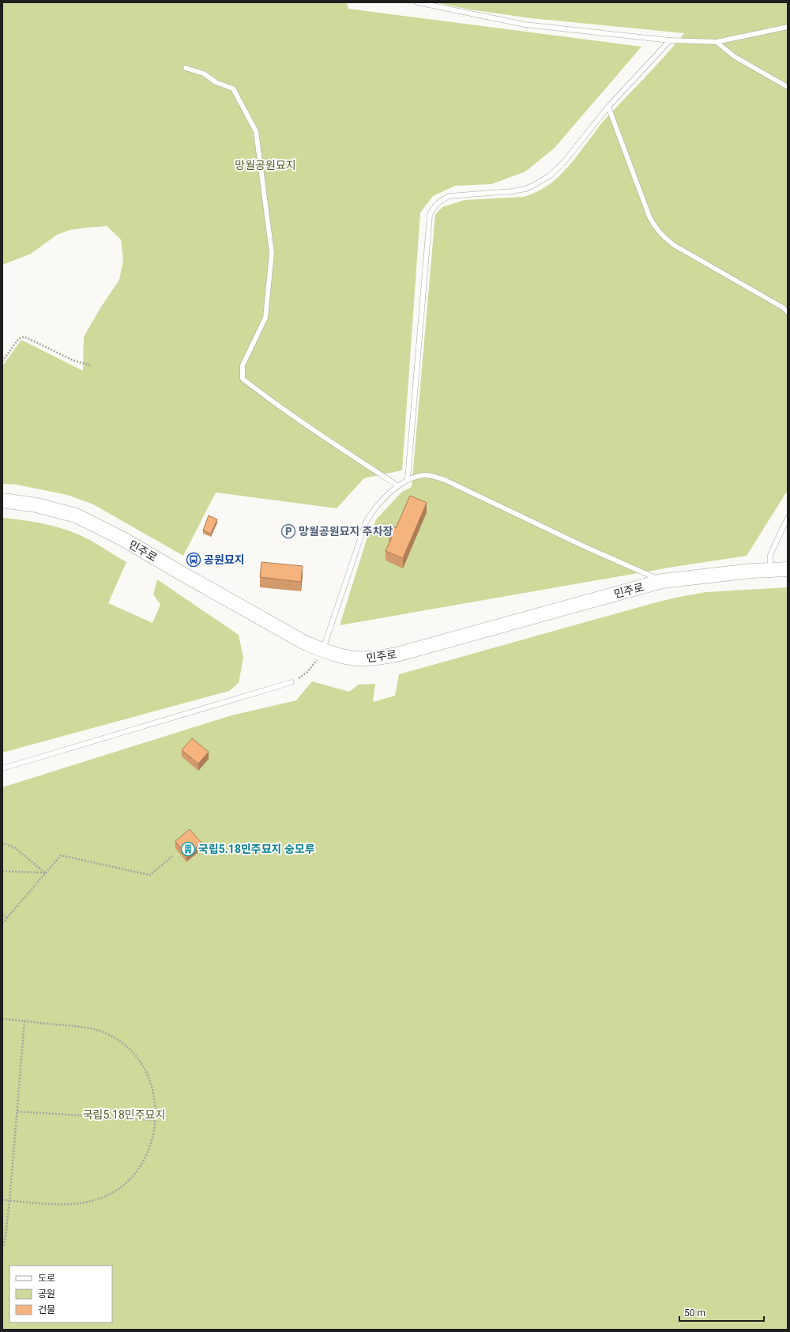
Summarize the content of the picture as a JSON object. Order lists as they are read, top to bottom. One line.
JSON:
{"streets":{"main road":["민주로"]},"parks":["망월공원묘지","국립5.18민주묘지"],"places":{"parking":["망월공원묘지 주차장"],"bus stop":["공원묘지"],"building":["국립5.18민주묘지 숭모루"]},"legend":["도로","공원","건물"],"scale_bar":"50 m"}
